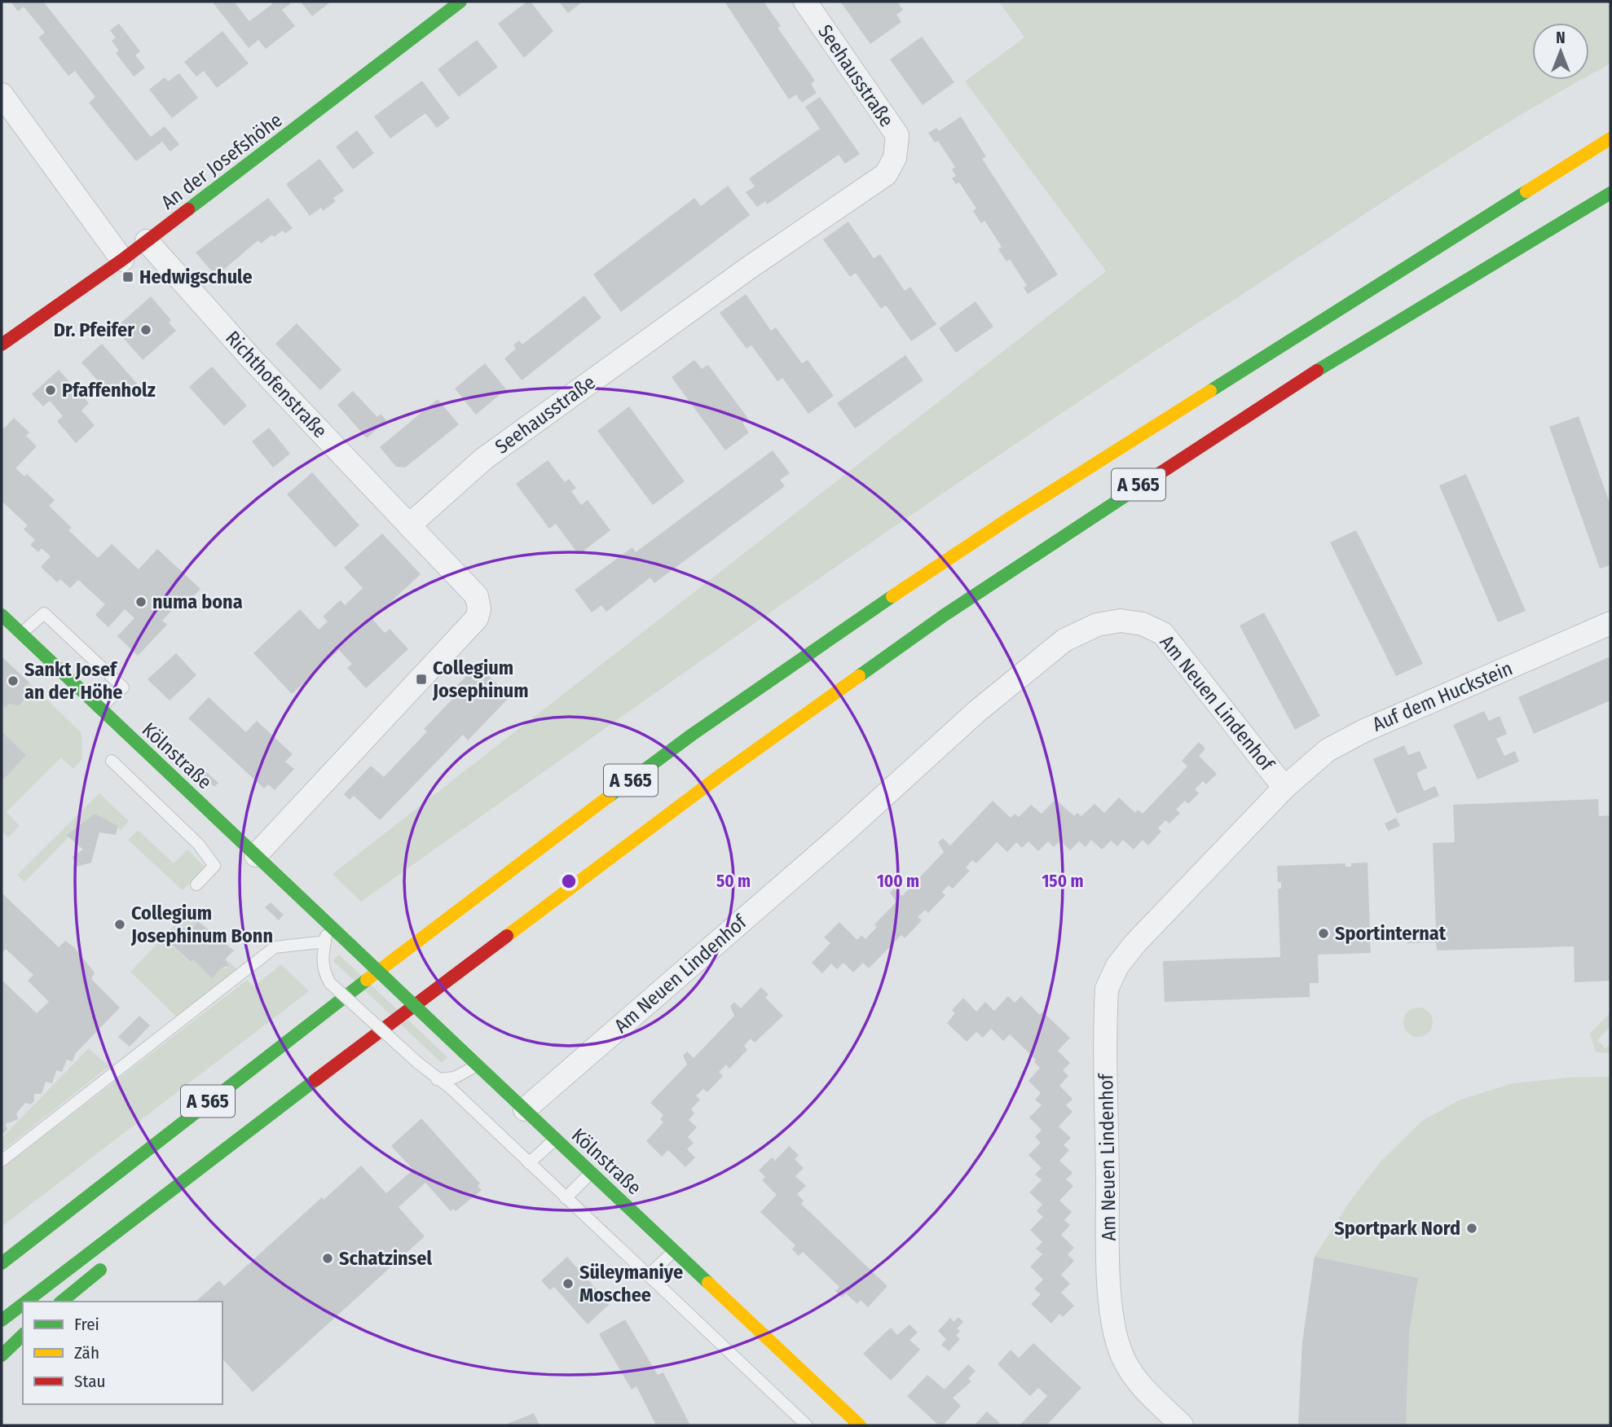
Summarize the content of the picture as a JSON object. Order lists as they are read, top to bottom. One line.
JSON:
{"streets":{"main road":["An der Josefshöhe","A 565","Kölnstraße"],"street":["Seehausstraße","Richthofenstraße","Auf dem Huckstein","Am Neuen Lindenhof"]},"crossings":[["Seehausstraße","Richthofenstraße"],["An der Josefshöhe","Richthofenstraße"],["Auf dem Huckstein","Am Neuen Lindenhof"],["Am Neuen Lindenhof","Kölnstraße"]],"places":{"transit":["Hedwigschule","Collegium Josephinum"],"other":["Dr. Pfeifer","Pfaffenholz","numa bona","Sankt Josef an der Höhe","Collegium Josephinum Bonn","Sportinternat","Sportpark Nord","Schatzinsel","Süleymaniye Moschee"]},"legend":["Frei","Zäh","Stau"],"north":"top","rings":["50 m","100 m","150 m"]}
